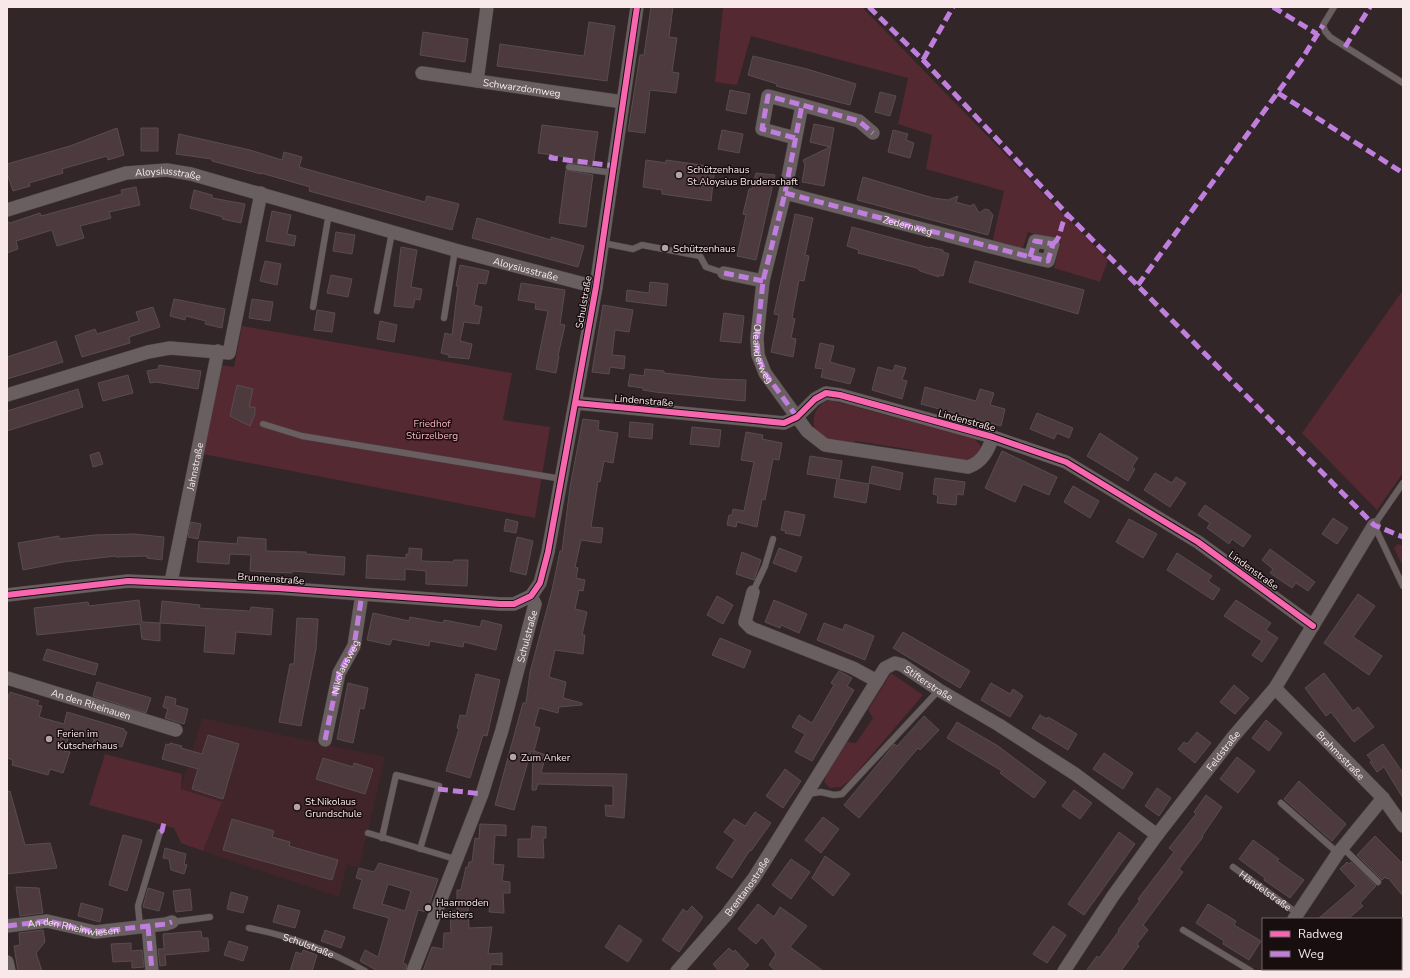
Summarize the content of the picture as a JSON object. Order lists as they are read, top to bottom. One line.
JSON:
{"streets":{"street":["Schwarzdornweg","Aloysiusstraße","Zedernweg","Schulstraße","Oleanderweg","Lindenstraße","Jahnstraße","Brunnenstraße","Nikolausweg","Stifterstraße","An den Rheinauen","Feldstraße","Brahmsstraße","Brentanostraße","Händelstraße","An den Rheinwiesen"]},"crossings":[["Schwarzdornweg","Schulstraße"],["Aloysiusstraße","Schulstraße"],["Zedernweg","Oleanderweg"],["Schulstraße","Lindenstraße"],["Schulstraße","Brunnenstraße"],["Oleanderweg","Lindenstraße"],["Lindenstraße","Feldstraße"],["Jahnstraße","Brunnenstraße"],["Brunnenstraße","Nikolausweg"],["Stifterstraße","Feldstraße"],["Stifterstraße","Brentanostraße"],["Feldstraße","Brahmsstraße"],["Brahmsstraße","Händelstraße"]],"parks":["Friedhof Stürzelberg"],"places":["Schützenhaus St.Aloysius Bruderschaft","Schützenhaus","Ferien im Kutscherhaus","Zum Anker","St.Nikolaus Grundschule","Haarmoden Heisters"],"legend":["Radweg","Weg"]}
